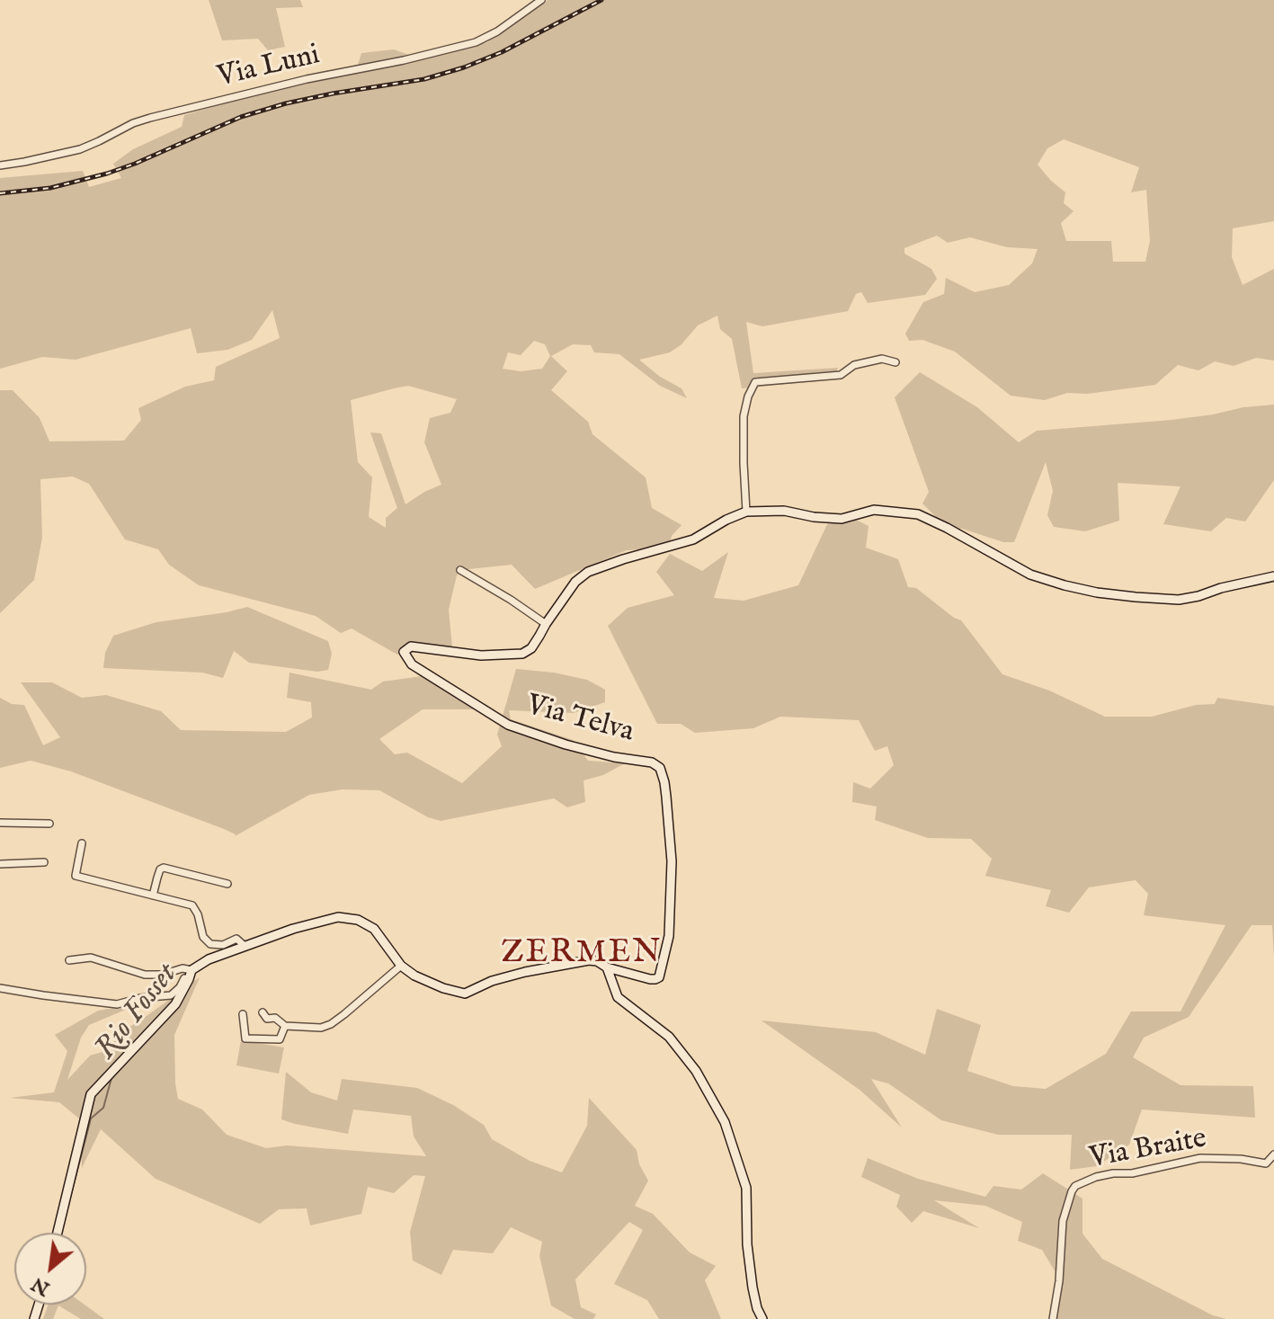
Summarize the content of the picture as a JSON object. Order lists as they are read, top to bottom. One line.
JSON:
{"streets":{"street":["Via Luni","Via Telva","Via Braite"]},"districts":["ZERMEN"],"water":["Rio Fosset"],"north":"bottom left"}
